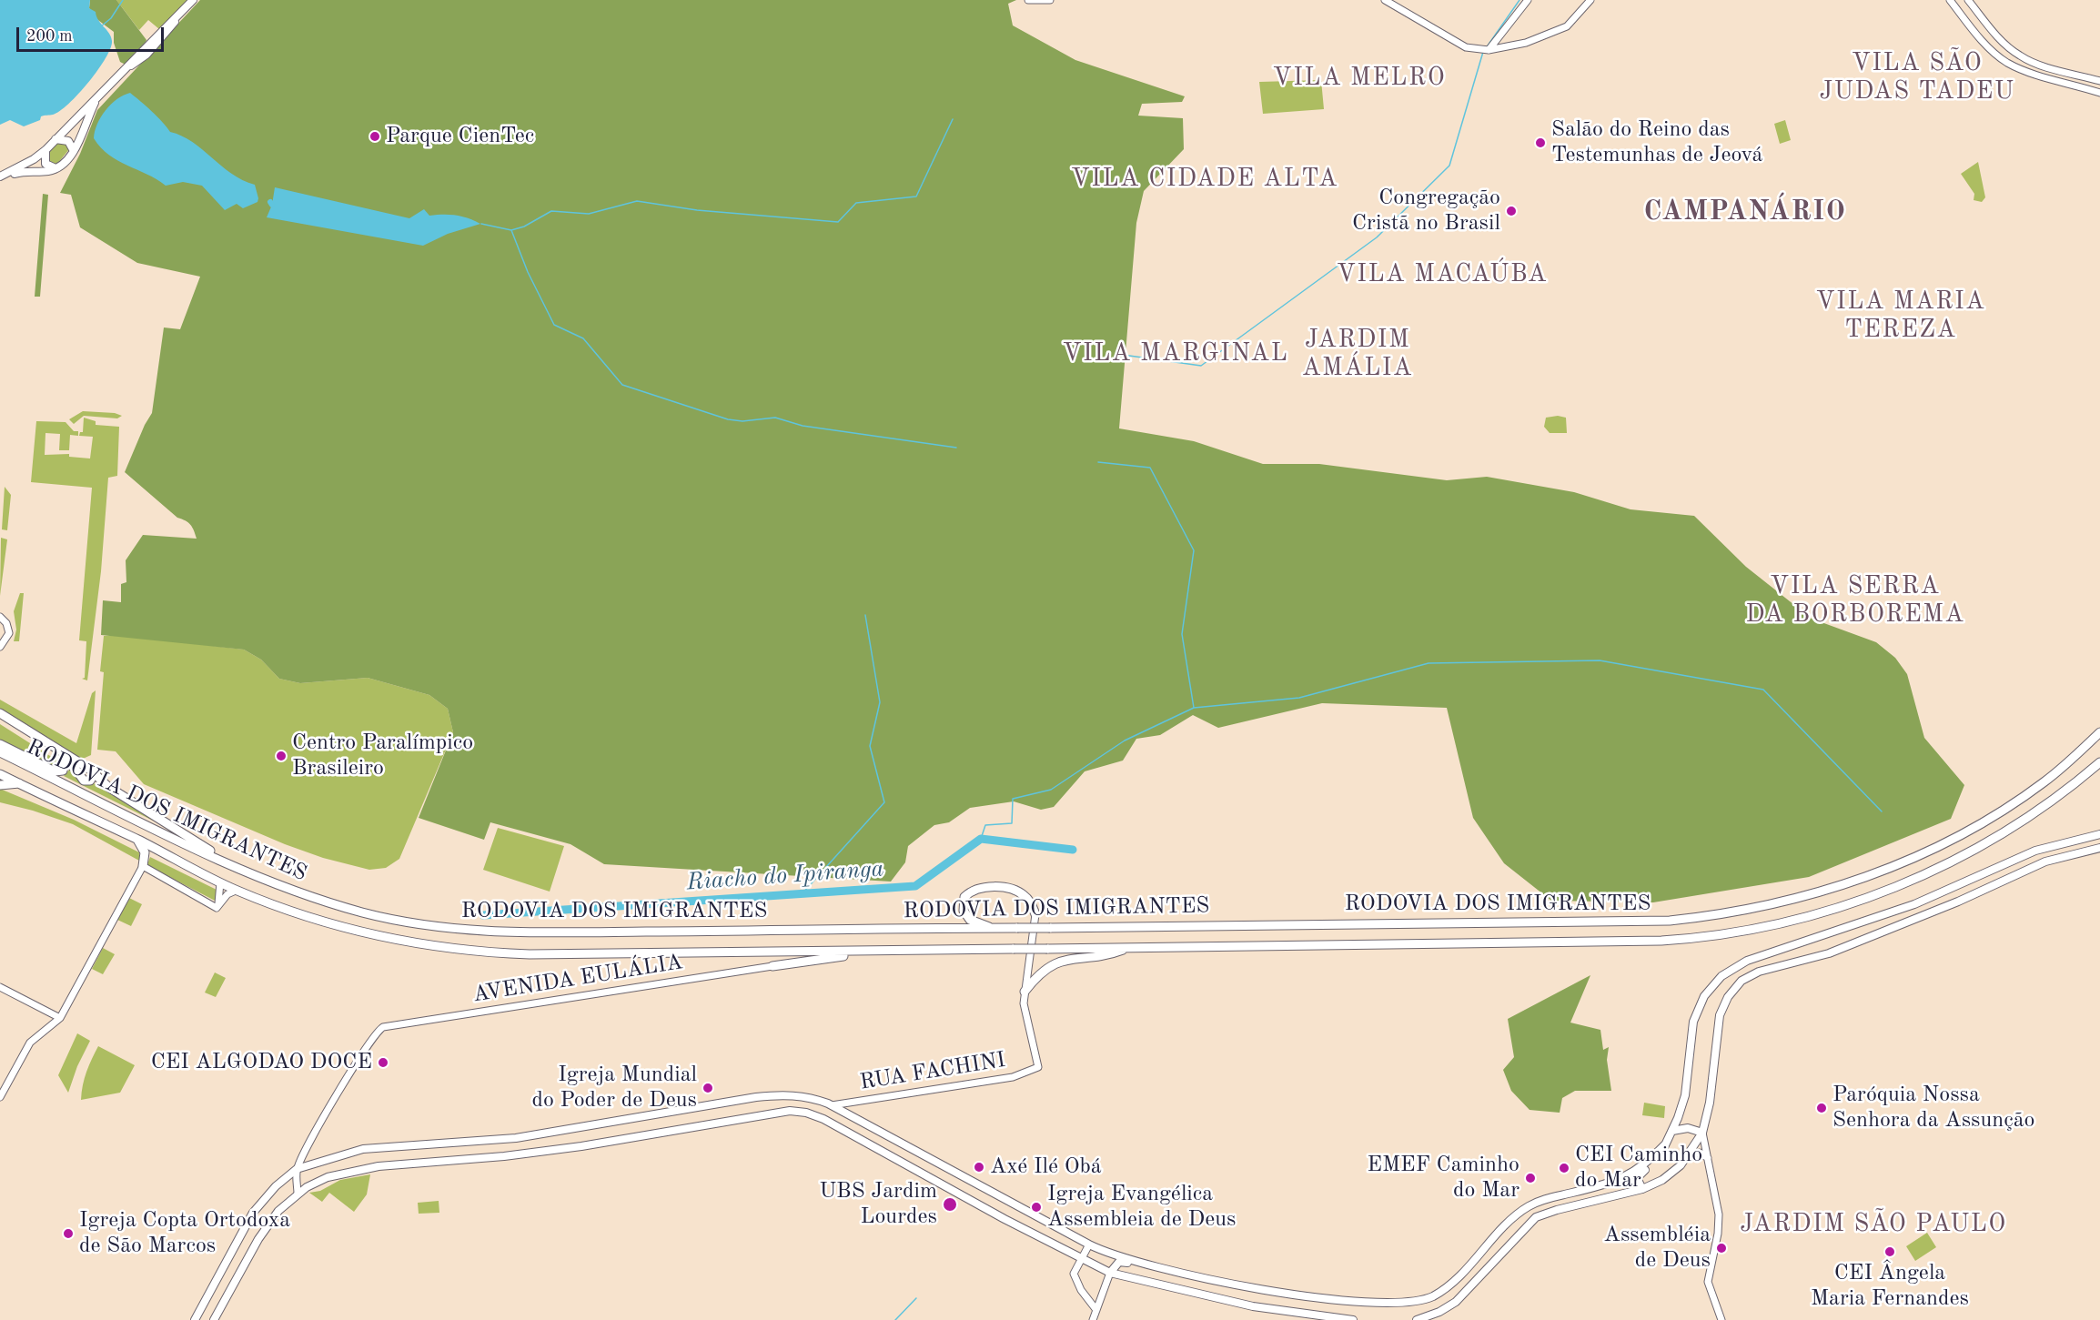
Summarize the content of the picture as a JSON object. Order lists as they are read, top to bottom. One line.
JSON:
{"streets":{"highway":["RODOVIA DOS IMIGRANTES"],"street":["AVENIDA EULÁLIA","RUA FACHINI"]},"districts":["VILA SÃO JUDAS TADEU","VILA MELRO","VILA CIDADE ALTA","CAMPANÁRIO","VILA MACAÚBA","VILA MARIA TEREZA","JARDIM AMÁLIA","VILA MARGINAL","VILA SERRA DA BORBOREMA","JARDIM SÃO PAULO"],"water":["Riacho do Ipiranga"],"places":["Parque CienTec","Salão do Reino das Testemunhas de Jeová","Congregação Cristã no Brasil","Centro Paralímpico Brasileiro","CEI ALGODAO DOCE","Igreja Mundial do Poder de Deus","Paróquia Nossa Senhora da Assunção","Axé Ilé Obá","CEI Caminho do Mar","EMEF Caminho do Mar","UBS Jardim Lourdes","Igreja Evangélica Assembleia de Deus","Igreja Copta Ortodoxa de São Marcos","Assembléia de Deus","CEI Ângela Maria Fernandes"],"scale_bar":"200 m"}
